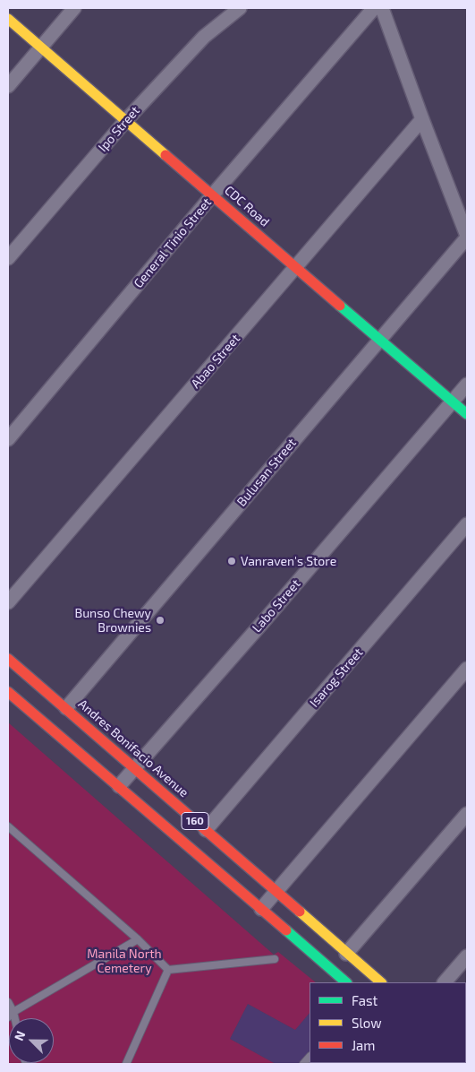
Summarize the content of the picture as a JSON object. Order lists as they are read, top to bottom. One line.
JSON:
{"streets":{"main road":["CDC Road","Andres Bonifacio Avenue","160"],"street":["Ipo Street","General Tinio Street","Abao Street","Bulusan Street","Labo Street","Isarog Street"]},"crossings":[["Ipo Street","CDC Road"],["CDC Road","General Tinio Street"],["CDC Road","Abao Street"],["CDC Road","Bulusan Street"],["CDC Road","Labo Street"],["Bulusan Street","Andres Bonifacio Avenue"],["Labo Street","Andres Bonifacio Avenue"],["Labo Street","160"],["Isarog Street","Andres Bonifacio Avenue"]],"parks":["Manila North Cemetery"],"places":["Vanraven's Store","Bunso Chewy Brownies"],"legend":["Fast","Slow","Jam"],"north":"top left"}
